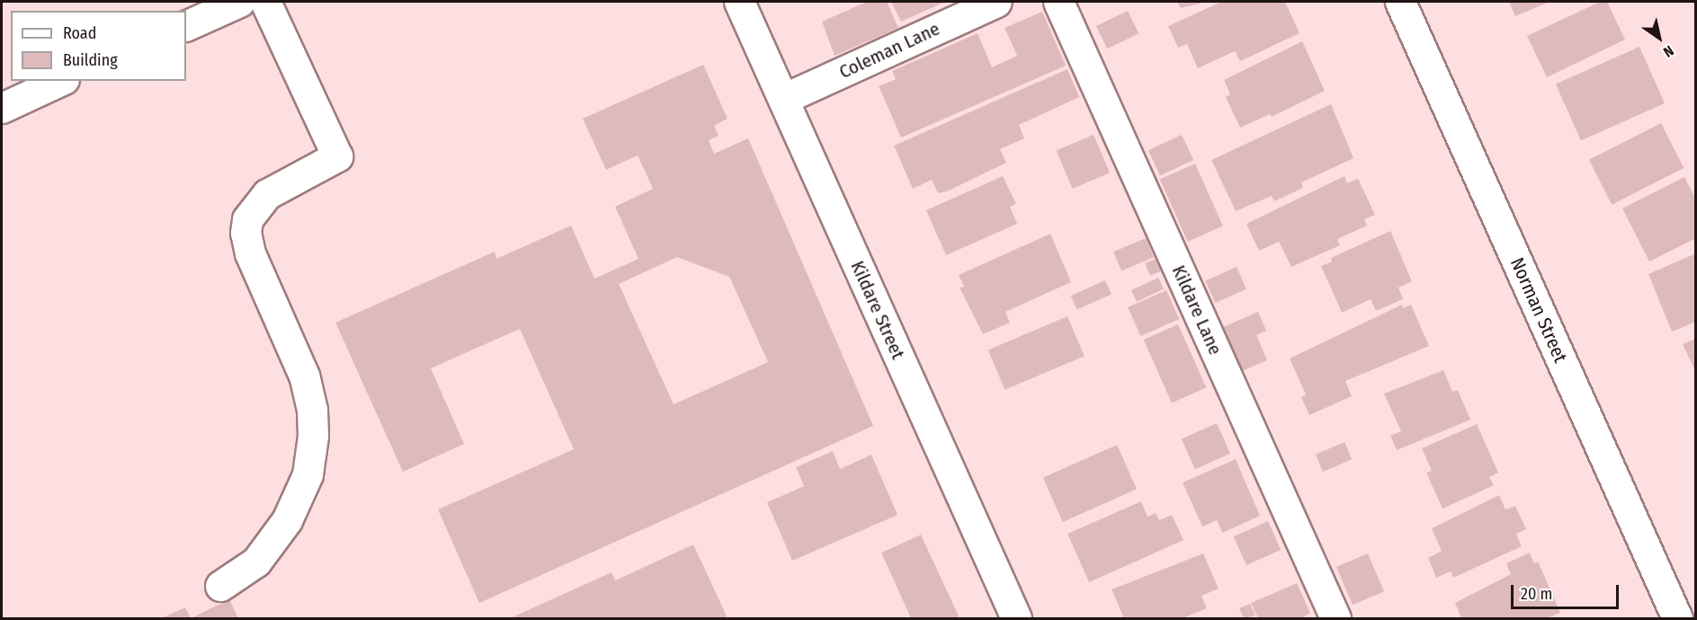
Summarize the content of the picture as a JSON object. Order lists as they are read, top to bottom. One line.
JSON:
{"streets":{"street":["Coleman Lane","Kildare Street","Kildare Lane","Norman Street"]},"crossings":[["Coleman Lane","Kildare Street"]],"legend":["Road","Building"],"scale_bar":"20 m","north":"bottom right"}
